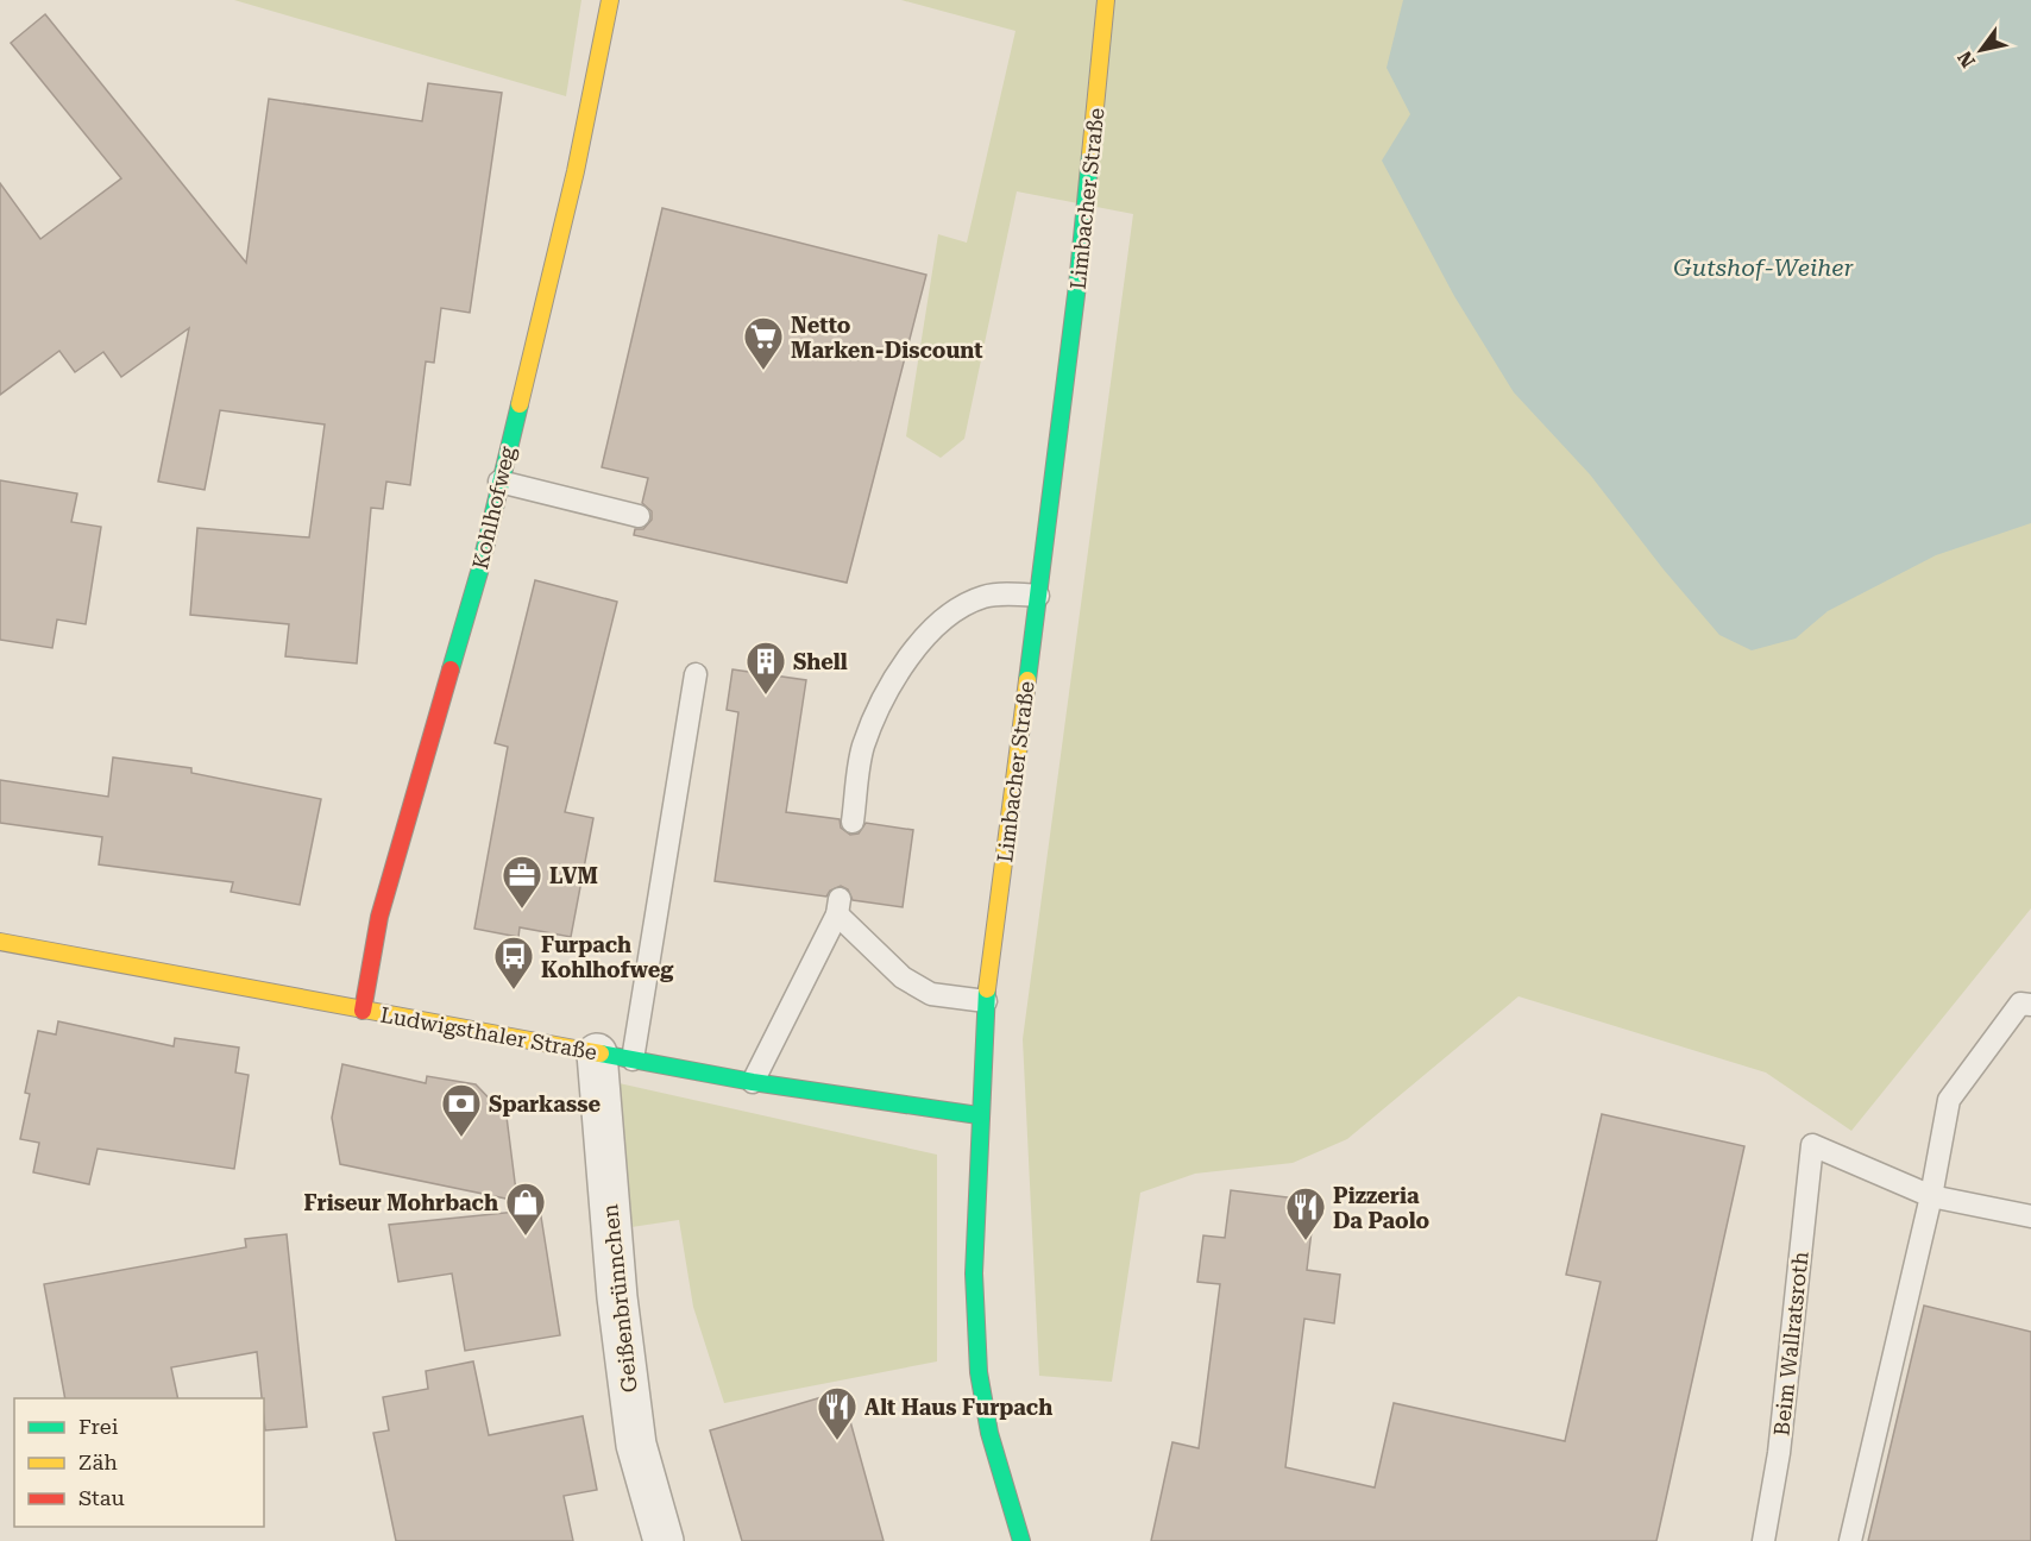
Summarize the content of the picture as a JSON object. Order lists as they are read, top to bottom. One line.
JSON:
{"streets":{"street":["Limbacher Straße","Kohlhofweg","Ludwigsthaler Straße","Geißenbrünnchen"],"lane":["Beim Wallratsroth"]},"crossings":[["Limbacher Straße","Ludwigsthaler Straße"],["Kohlhofweg","Ludwigsthaler Straße"],["Ludwigsthaler Straße","Geißenbrünnchen"]],"water":["Gutshof-Weiher"],"places":{"supermarket":["Netto Marken-Discount"],"building":["Shell"],"office":["LVM"],"bus stop":["Furpach Kohlhofweg"],"bank":["Sparkasse"],"shop":["Friseur Mohrbach"],"restaurant":["Pizzeria Da Paolo","Alt Haus Furpach"]},"legend":["Frei","Zäh","Stau"],"north":"bottom left"}
